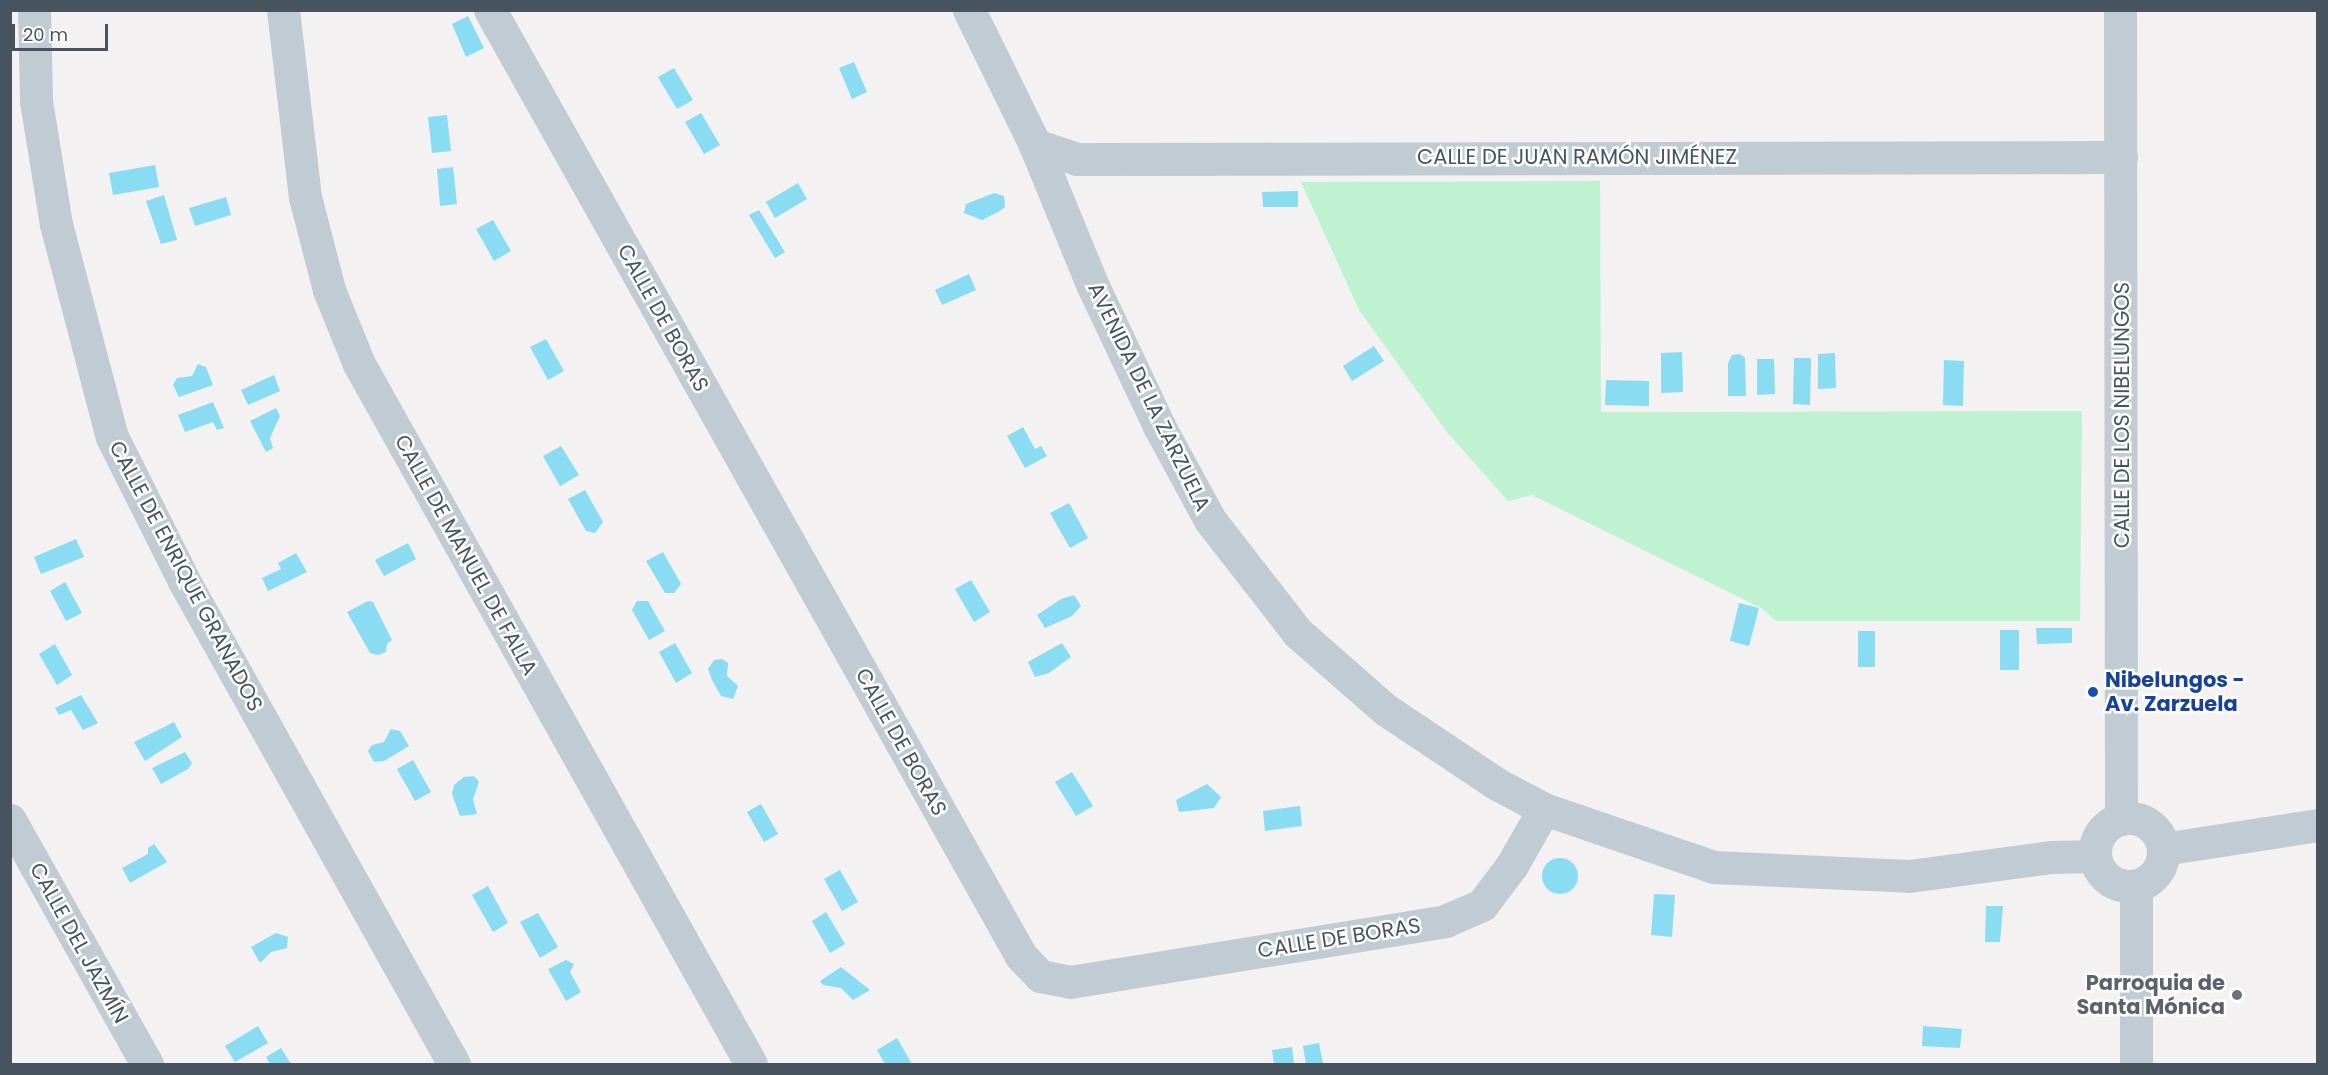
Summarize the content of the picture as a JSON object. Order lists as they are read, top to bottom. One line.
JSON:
{"streets":{"street":["CALLE DE JUAN RAMÓN JIMÉNEZ","CALLE DE BORAS","AVENIDA DE LA ZARZUELA","CALLE DE LOS NIBELUNGOS","CALLE DE MANUEL DE FALLA","CALLE DE ENRIQUE GRANADOS","CALLE DEL JAZMÍN"]},"crossings":[["CALLE DE JUAN RAMÓN JIMÉNEZ","AVENIDA DE LA ZARZUELA"],["CALLE DE JUAN RAMÓN JIMÉNEZ","CALLE DE LOS NIBELUNGOS"],["CALLE DE BORAS","AVENIDA DE LA ZARZUELA"],["AVENIDA DE LA ZARZUELA","CALLE DE LOS NIBELUNGOS"]],"places":["Nibelungos - Av. Zarzuela","Parroquia de Santa Mónica"],"scale_bar":"20 m"}
